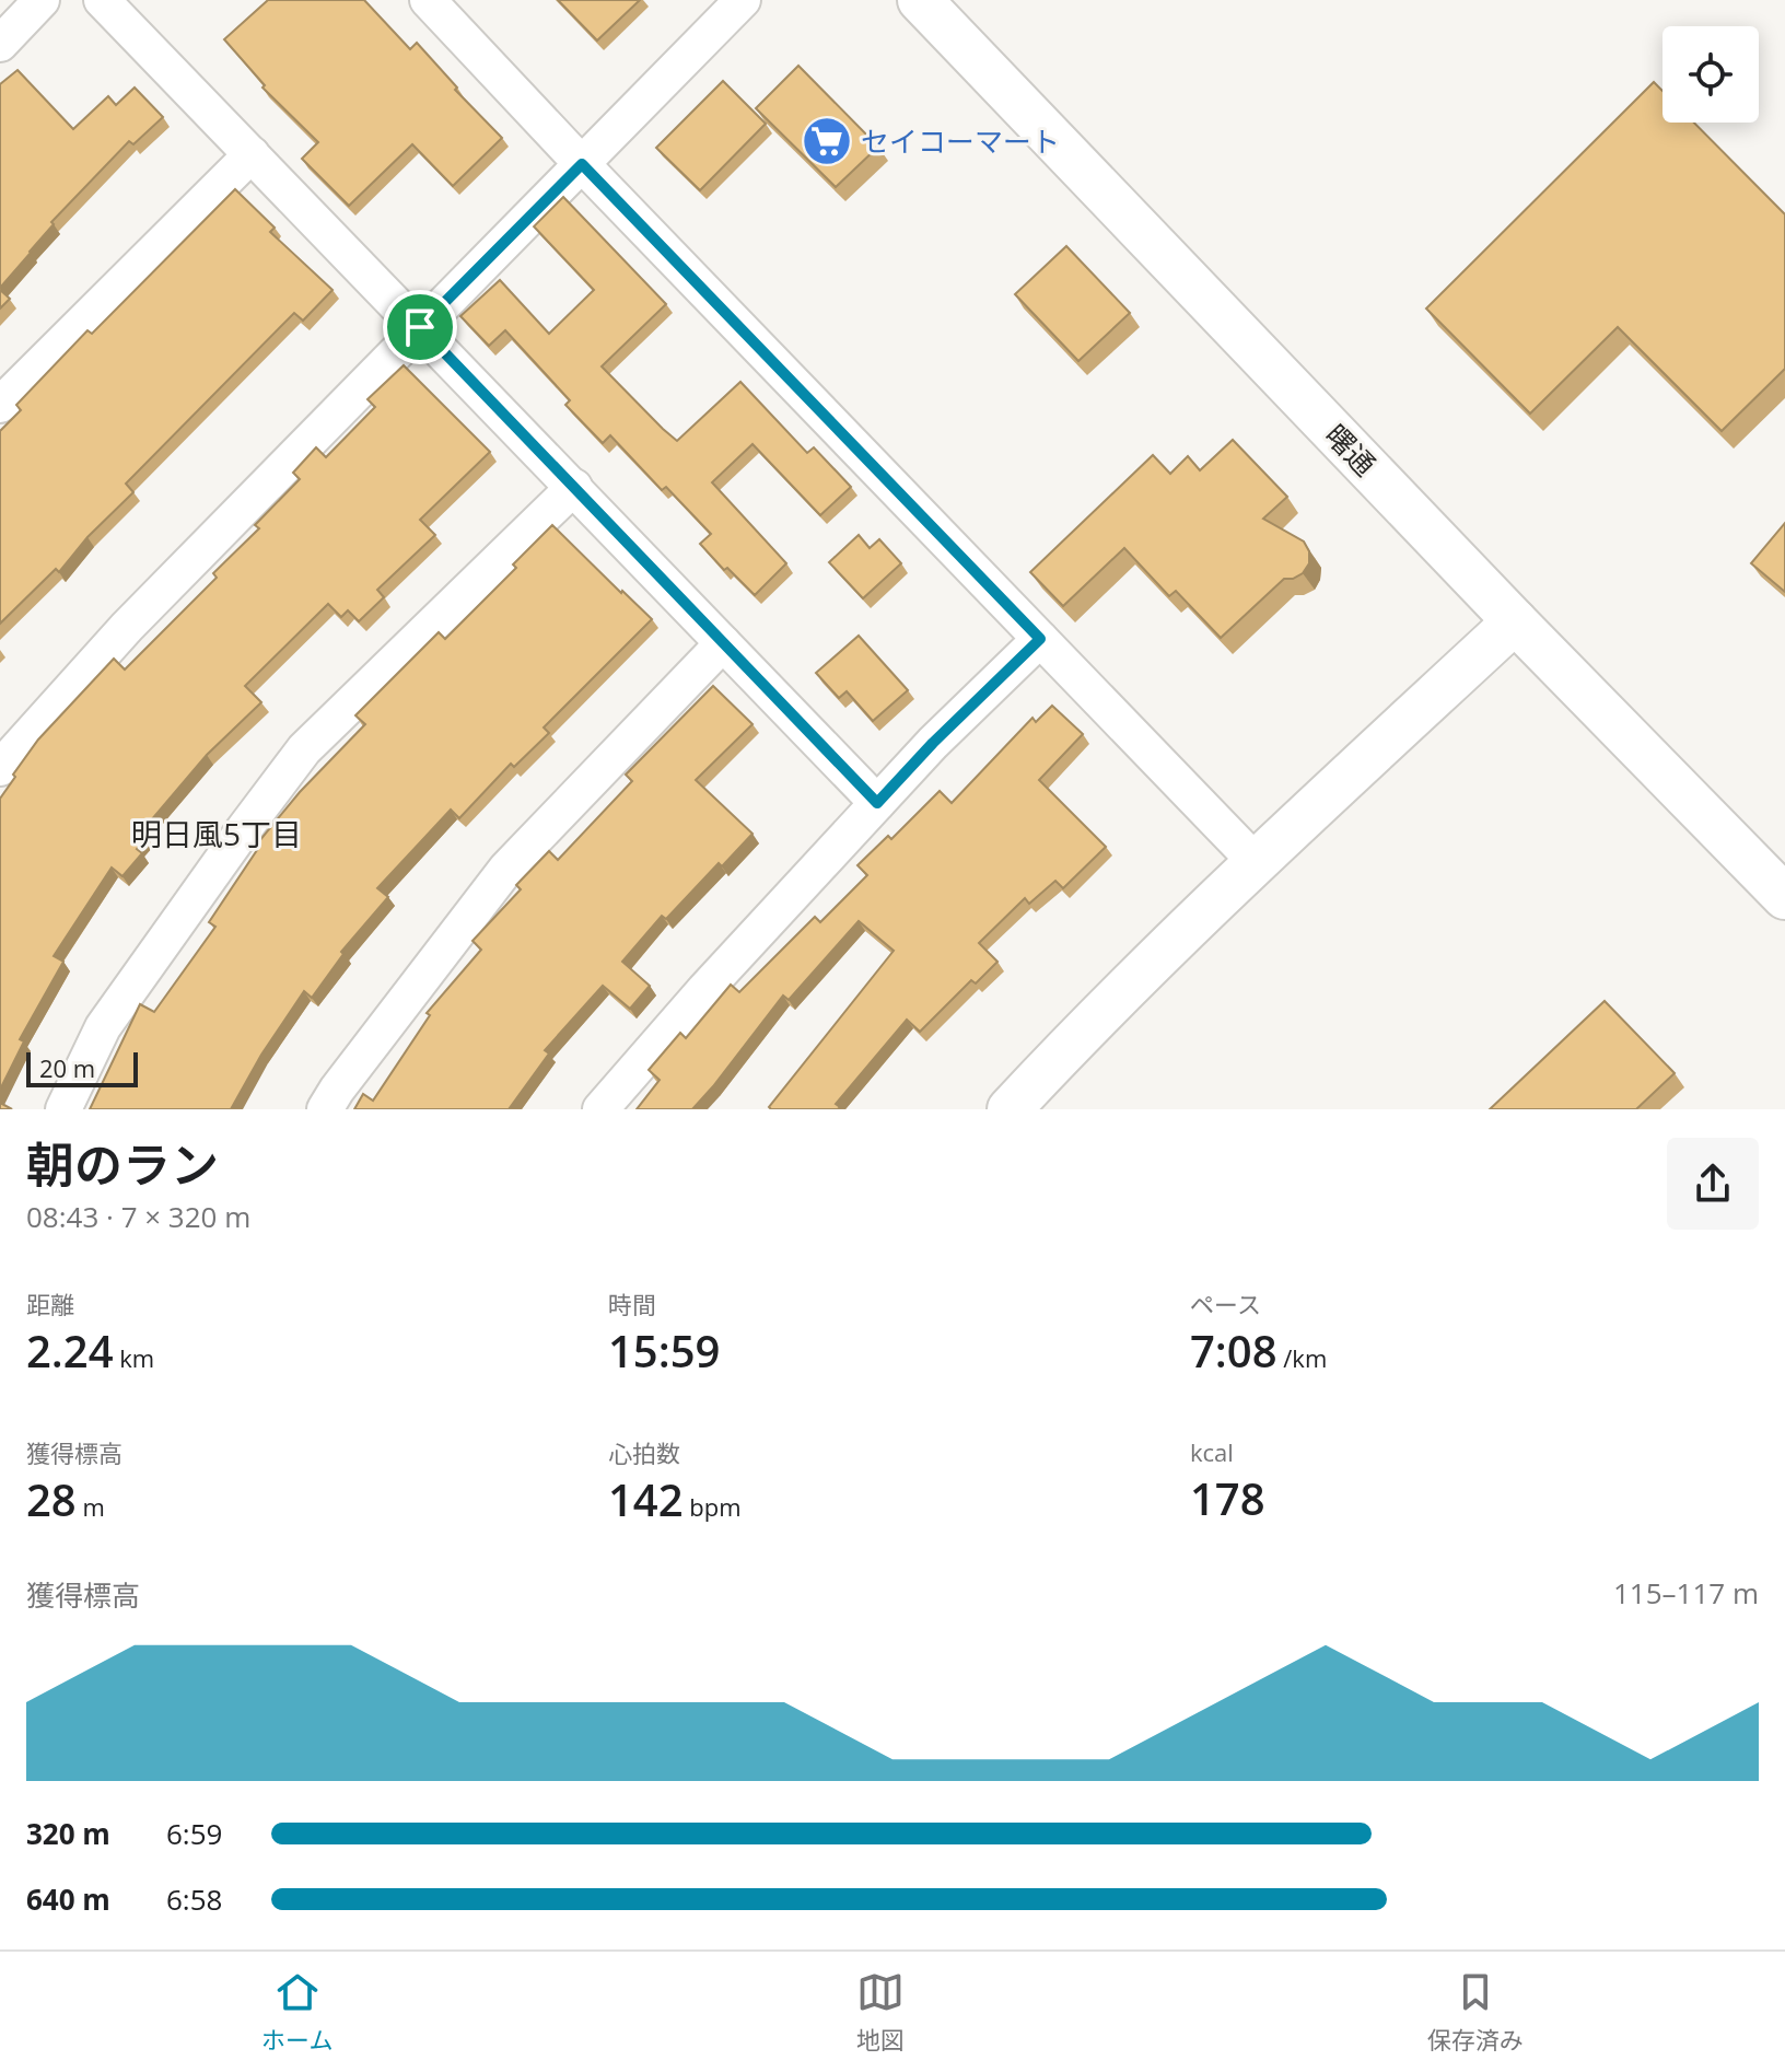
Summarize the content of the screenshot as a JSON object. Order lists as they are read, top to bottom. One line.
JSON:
{"streets":{"street":["曙通"]},"districts":["明日風5丁目"],"places":{"supermarket":["セイコーマート"]},"scale_bar":"20 m","page":{"scale":"20 m","heading":["朝のラン","08:43 · 7 × 320 m"],"stats":[["距離","2.24 km"],["時間","15:59"],["ペース","7:08 /km"],["獲得標高","28 m"],["心拍数","142 bpm"],["kcal","178"]],"chart":["獲得標高","115–117 m"],"list":[{"name":"320 m","note":"6:59"},{"name":"640 m","note":"6:58"}],"tabs":["ホーム","地図","保存済み"]}}
